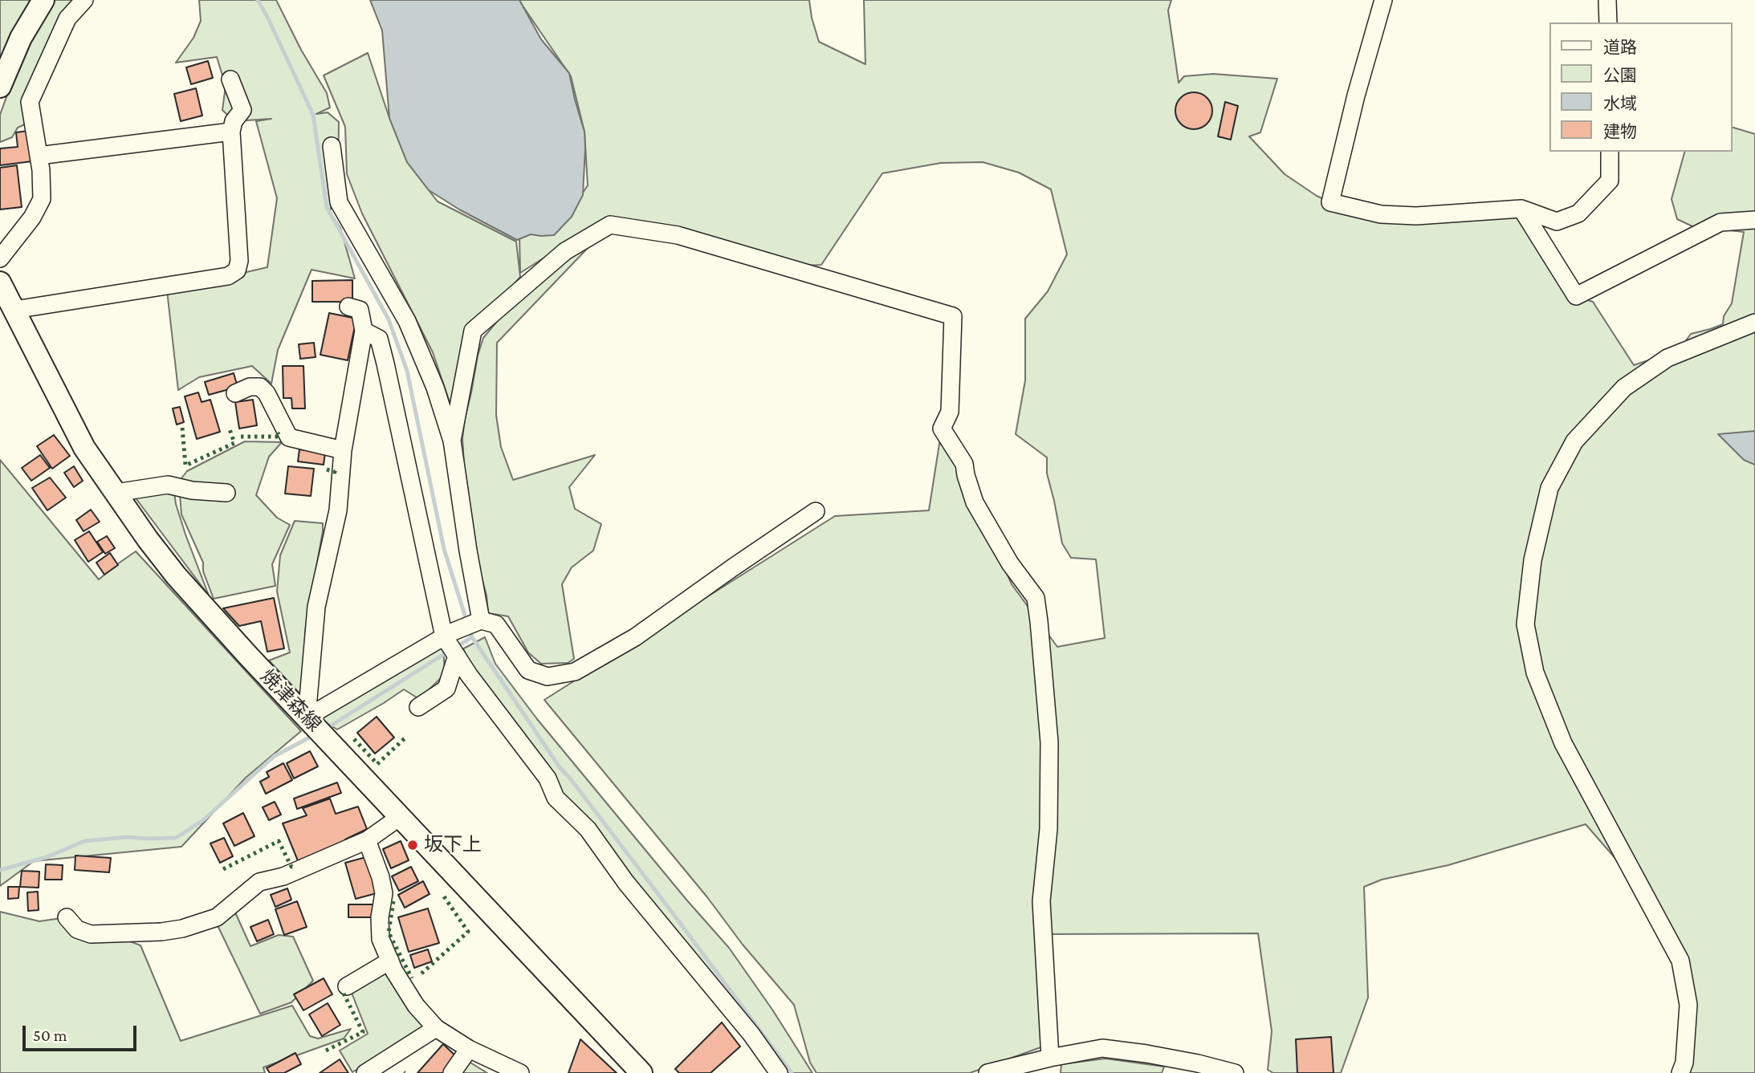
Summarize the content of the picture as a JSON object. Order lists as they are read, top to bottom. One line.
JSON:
{"streets":{"main road":["焼津森線"]},"places":["坂下上"],"legend":["道路","公園","水域","建物"],"scale_bar":"50 m"}
